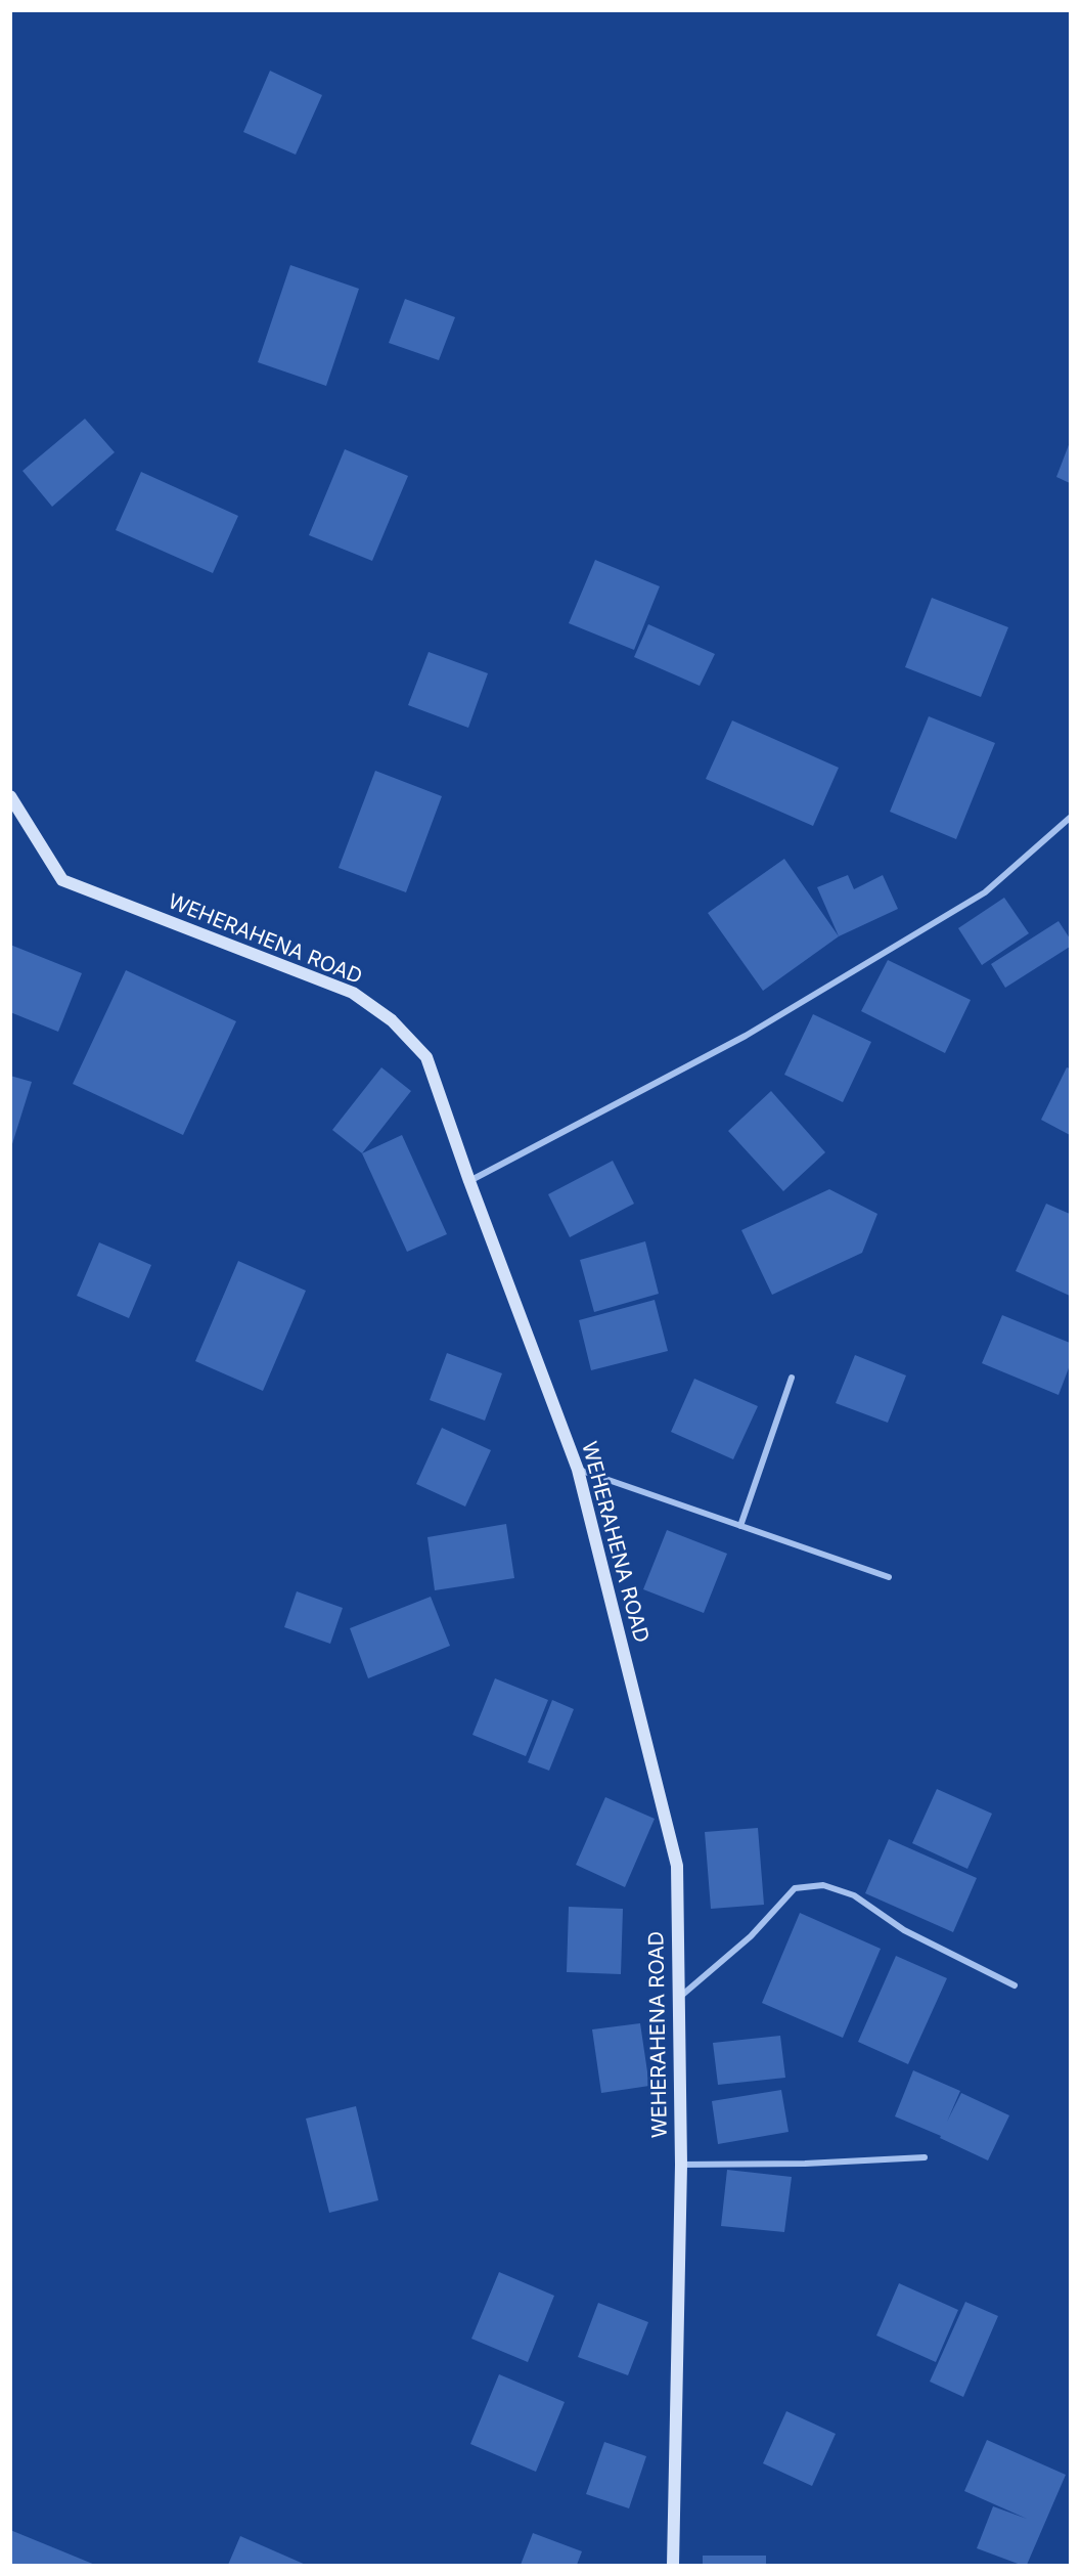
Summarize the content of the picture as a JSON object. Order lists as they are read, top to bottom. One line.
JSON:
{"streets":{"main road":["WEHERAHENA ROAD"]}}
